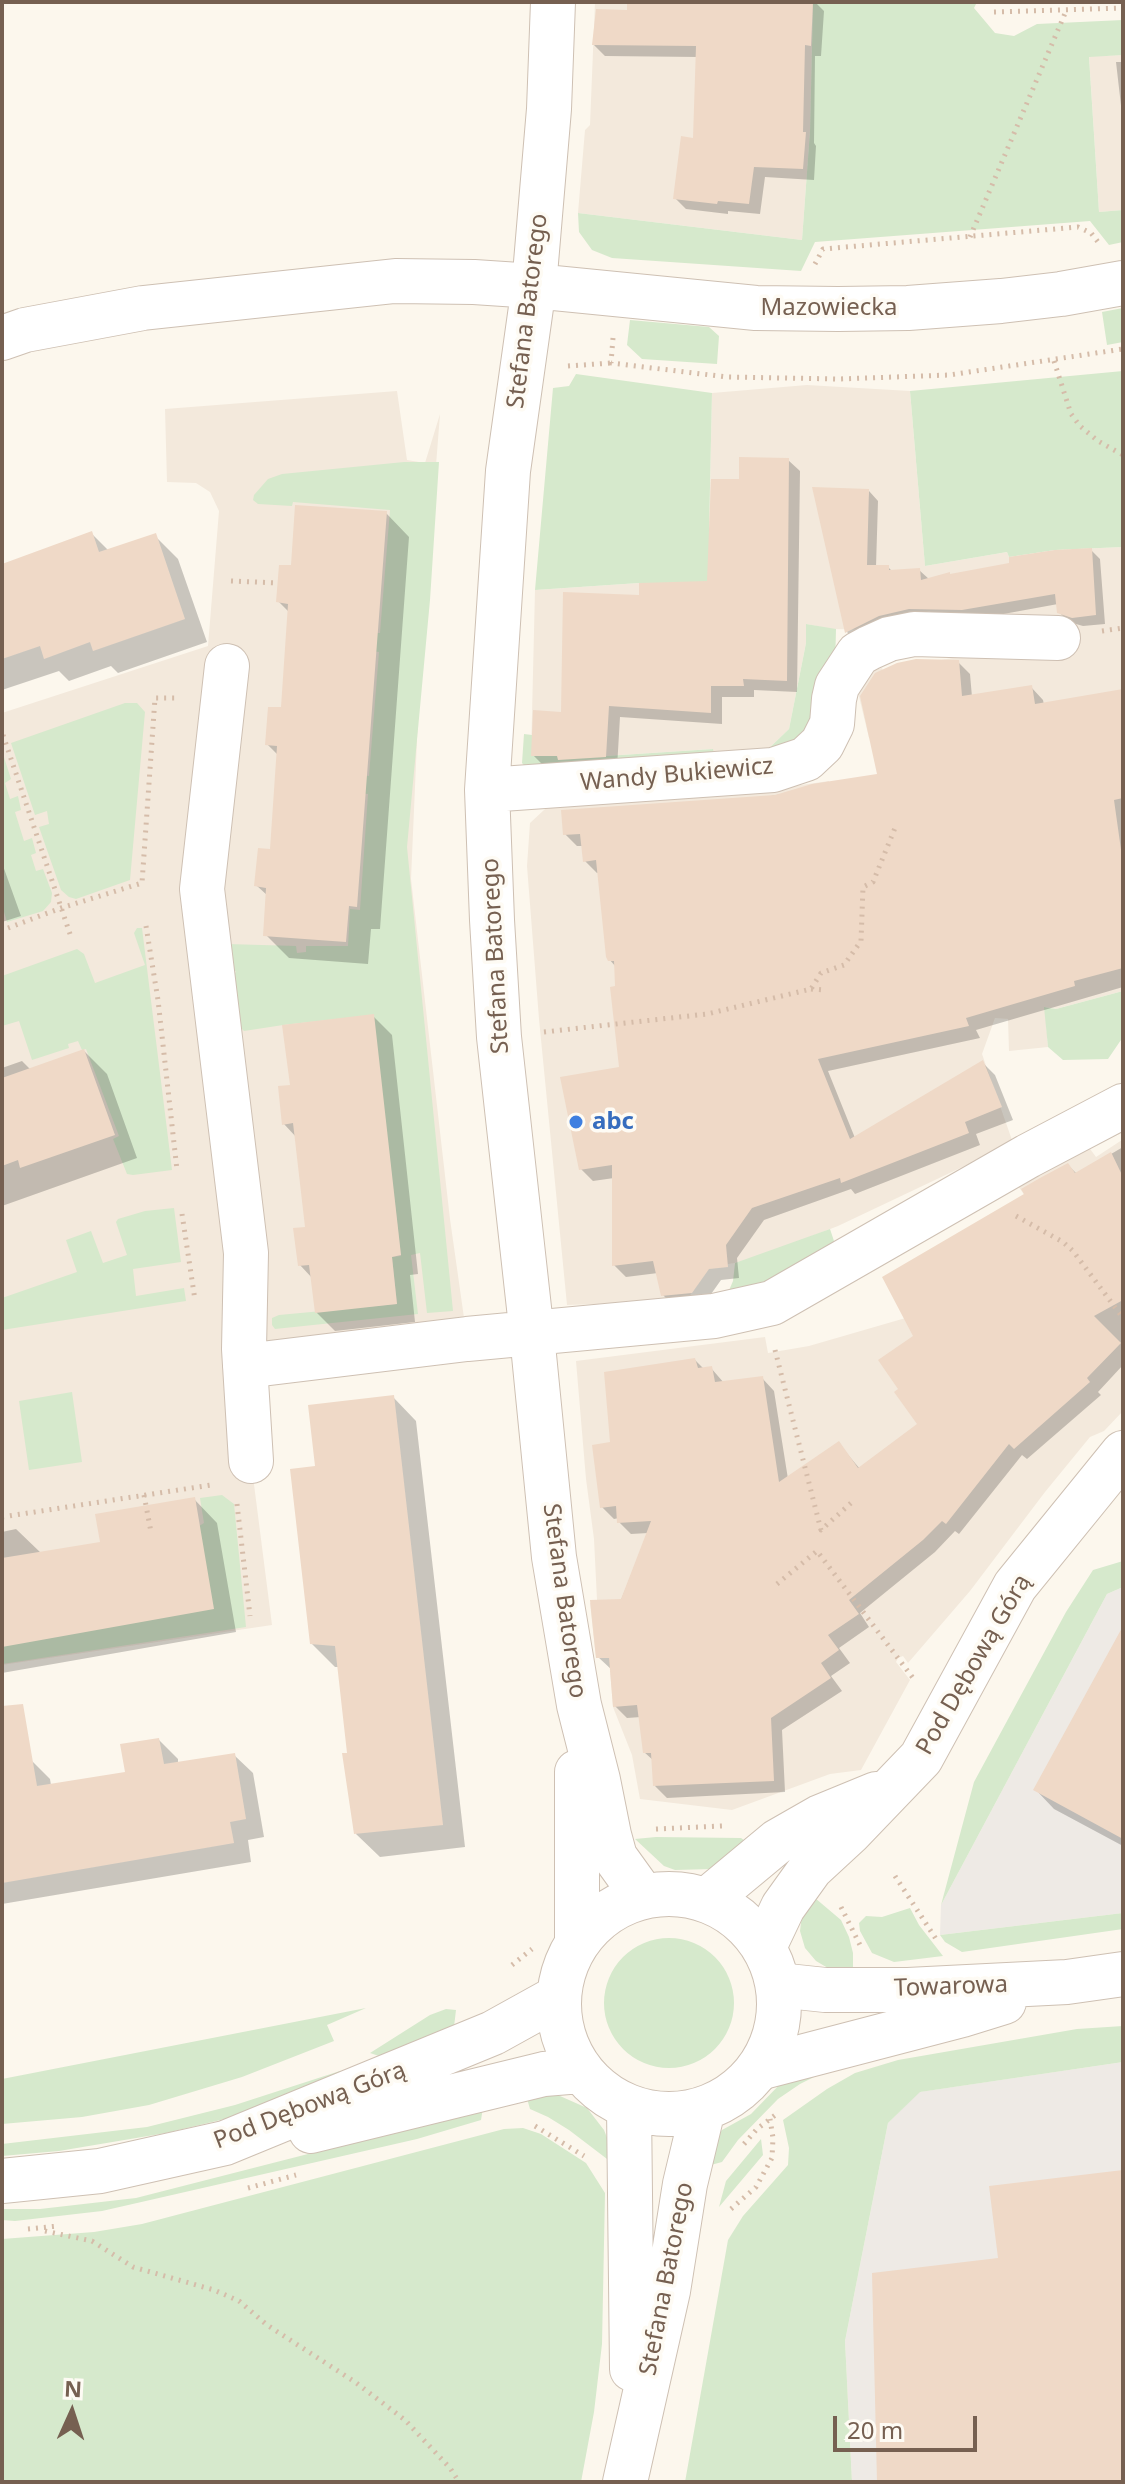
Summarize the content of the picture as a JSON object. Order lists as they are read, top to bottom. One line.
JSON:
{"streets":{"street":["Mazowiecka","Stefana Batorego","Wandy Bukiewicz","Pod Dębową Górą","Towarowa"]},"crossings":[["Mazowiecka","Stefana Batorego"],["Stefana Batorego","Wandy Bukiewicz"],["Stefana Batorego","Pod Dębową Górą"],["Stefana Batorego","Towarowa"],["Pod Dębową Górą","Towarowa"]],"places":["abc"],"scale_bar":"20 m","north":"top"}
